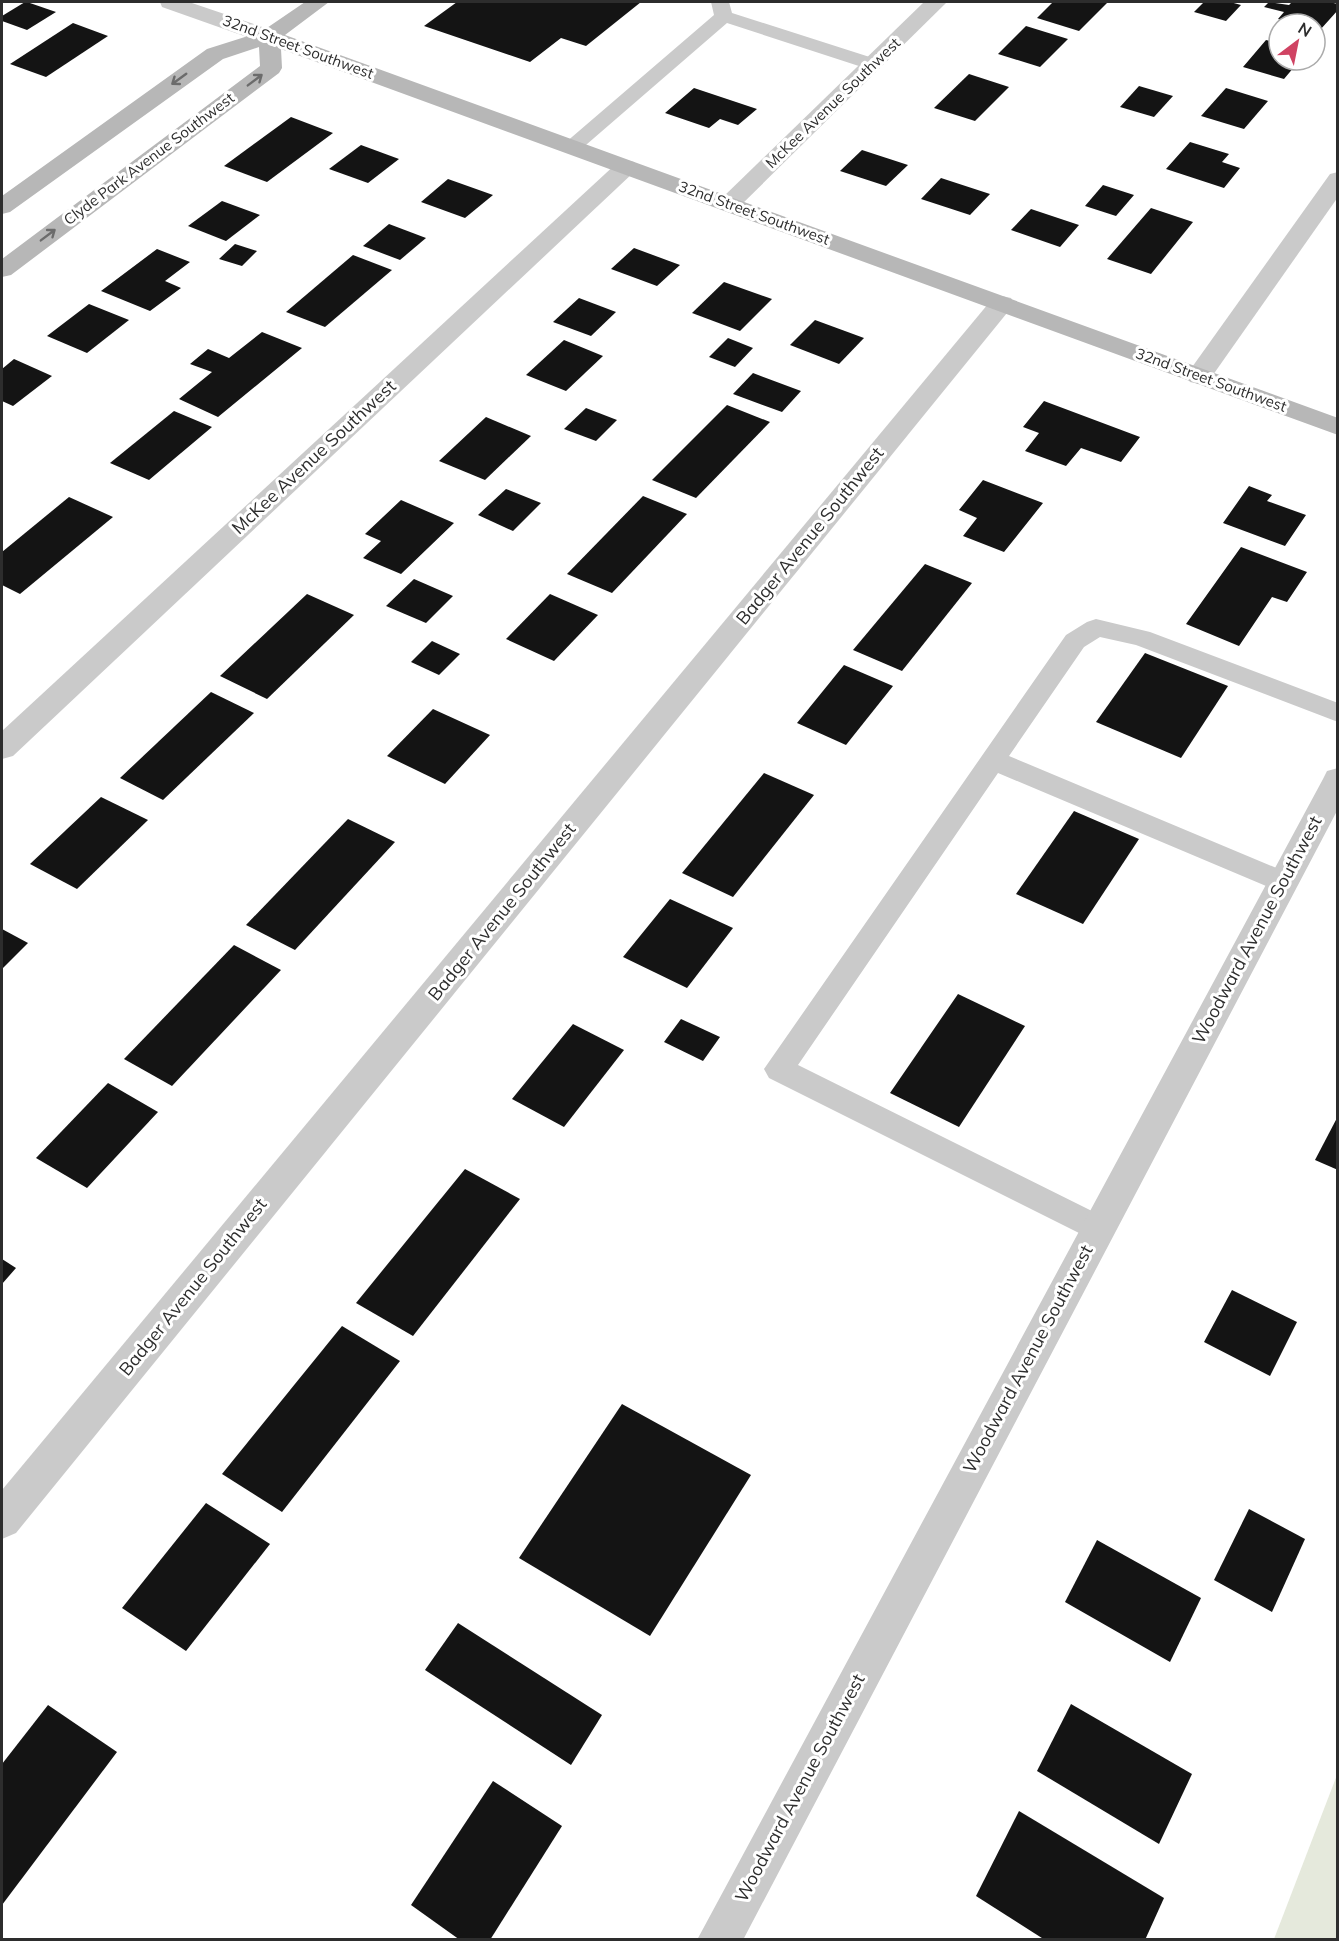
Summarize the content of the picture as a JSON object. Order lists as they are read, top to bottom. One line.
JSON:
{"streets":{"street":["32nd Street Southwest","McKee Avenue Southwest","Clyde Park Avenue Southwest","Badger Avenue Southwest","Woodward Avenue Southwest"]},"crossings":[["32nd Street Southwest","McKee Avenue Southwest"],["32nd Street Southwest","Clyde Park Avenue Southwest"],["32nd Street Southwest","Badger Avenue Southwest"]],"north":"top right"}
